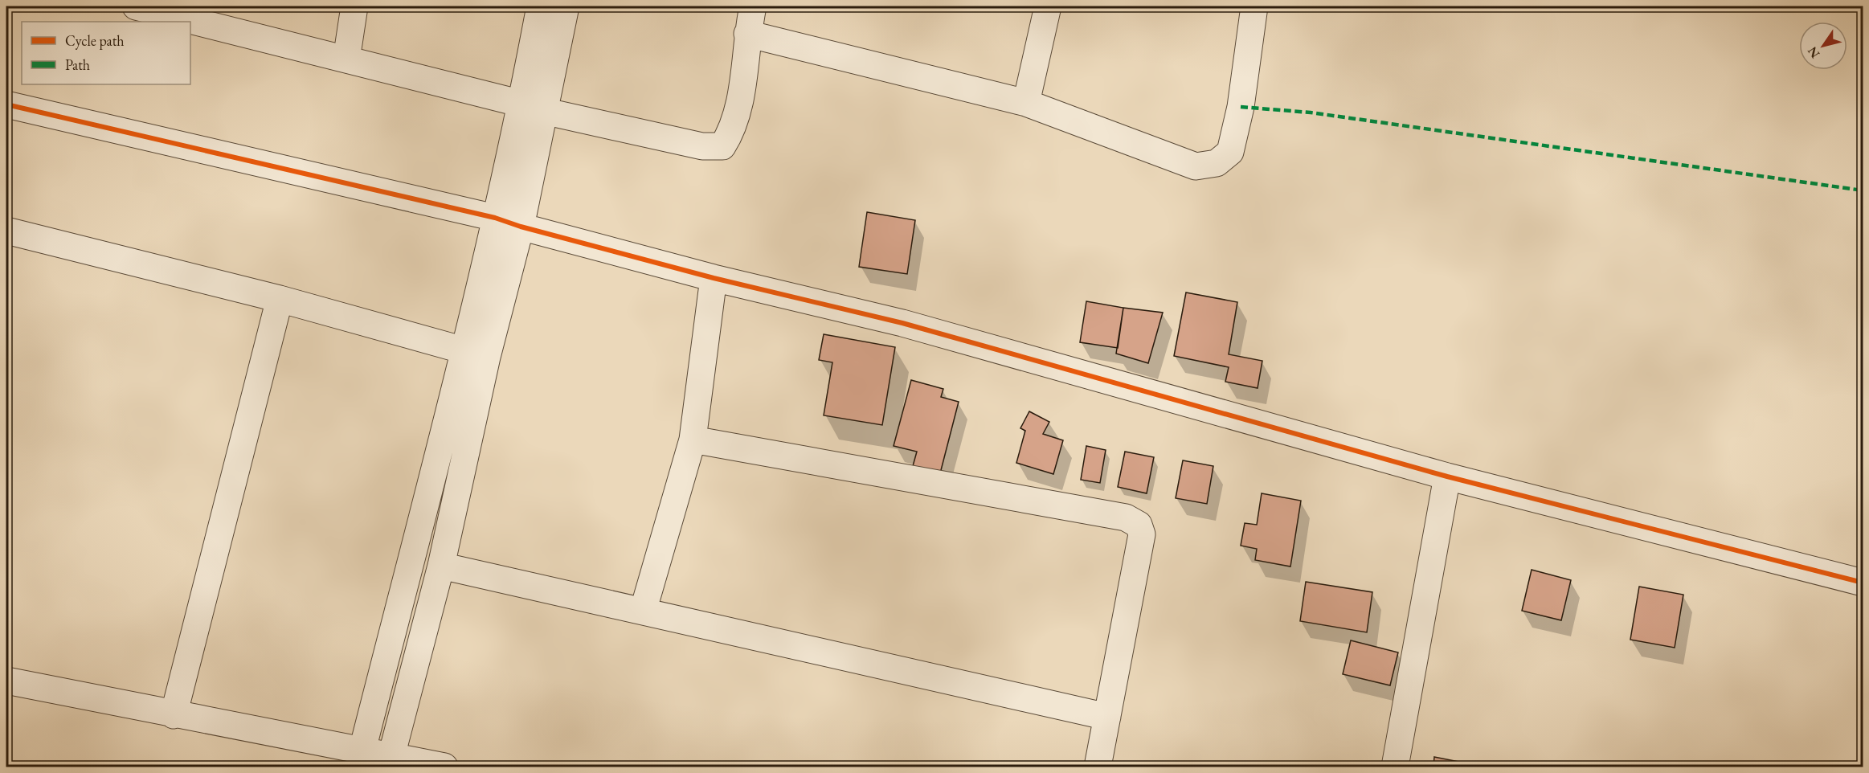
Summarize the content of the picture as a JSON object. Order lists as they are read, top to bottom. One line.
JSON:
{"legend":["Cycle path","Path"],"north":"bottom left"}
